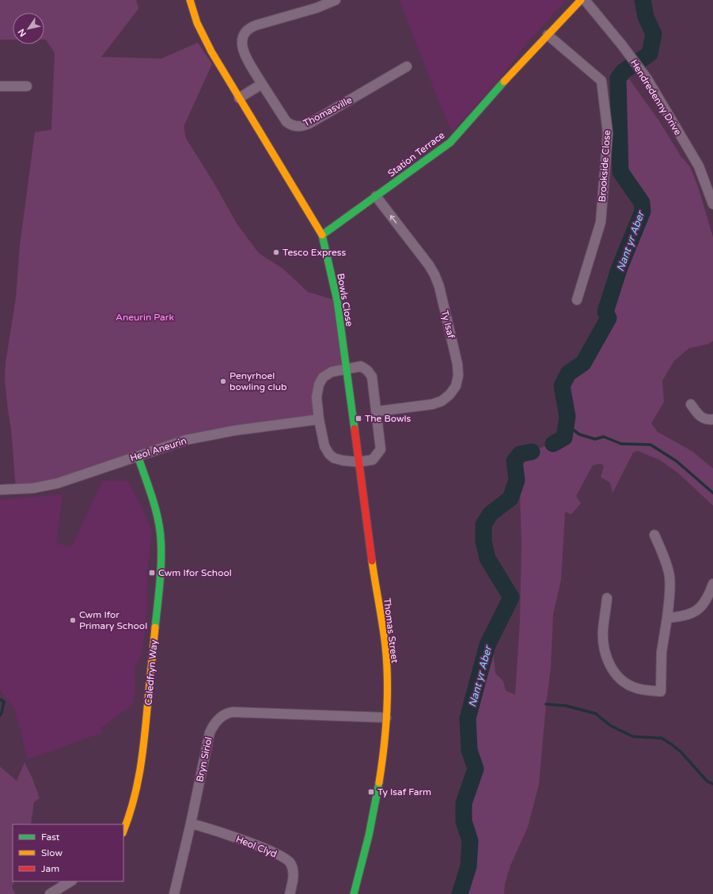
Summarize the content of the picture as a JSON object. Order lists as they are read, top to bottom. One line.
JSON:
{"streets":{"main road":["Station Terrace","Bowls Close","Thomas Street","Caledfryn Way"],"street":["Hendredenny Drive","Thomasville","Brookside Close","Ty Isaf","Heol Aneurin","Bryn Siriol","Heol Clyd"]},"crossings":[["Station Terrace","Brookside Close"],["Station Terrace","Bowls Close"],["Station Terrace","Ty Isaf"],["Bowls Close","Thomas Street"],["Heol Aneurin","Caledfryn Way"],["Thomas Street","Bryn Siriol"],["Bryn Siriol","Heol Clyd"]],"water":["Nant yr Aber"],"parks":["Aneurin Park"],"places":{"other":["Tesco Express","Penyrhoel bowling club","Cwm Ifor Primary School"],"transit":["The Bowls","Cwm Ifor School","Ty Isaf Farm"]},"legend":["Fast","Slow","Jam"],"north":"bottom left"}
